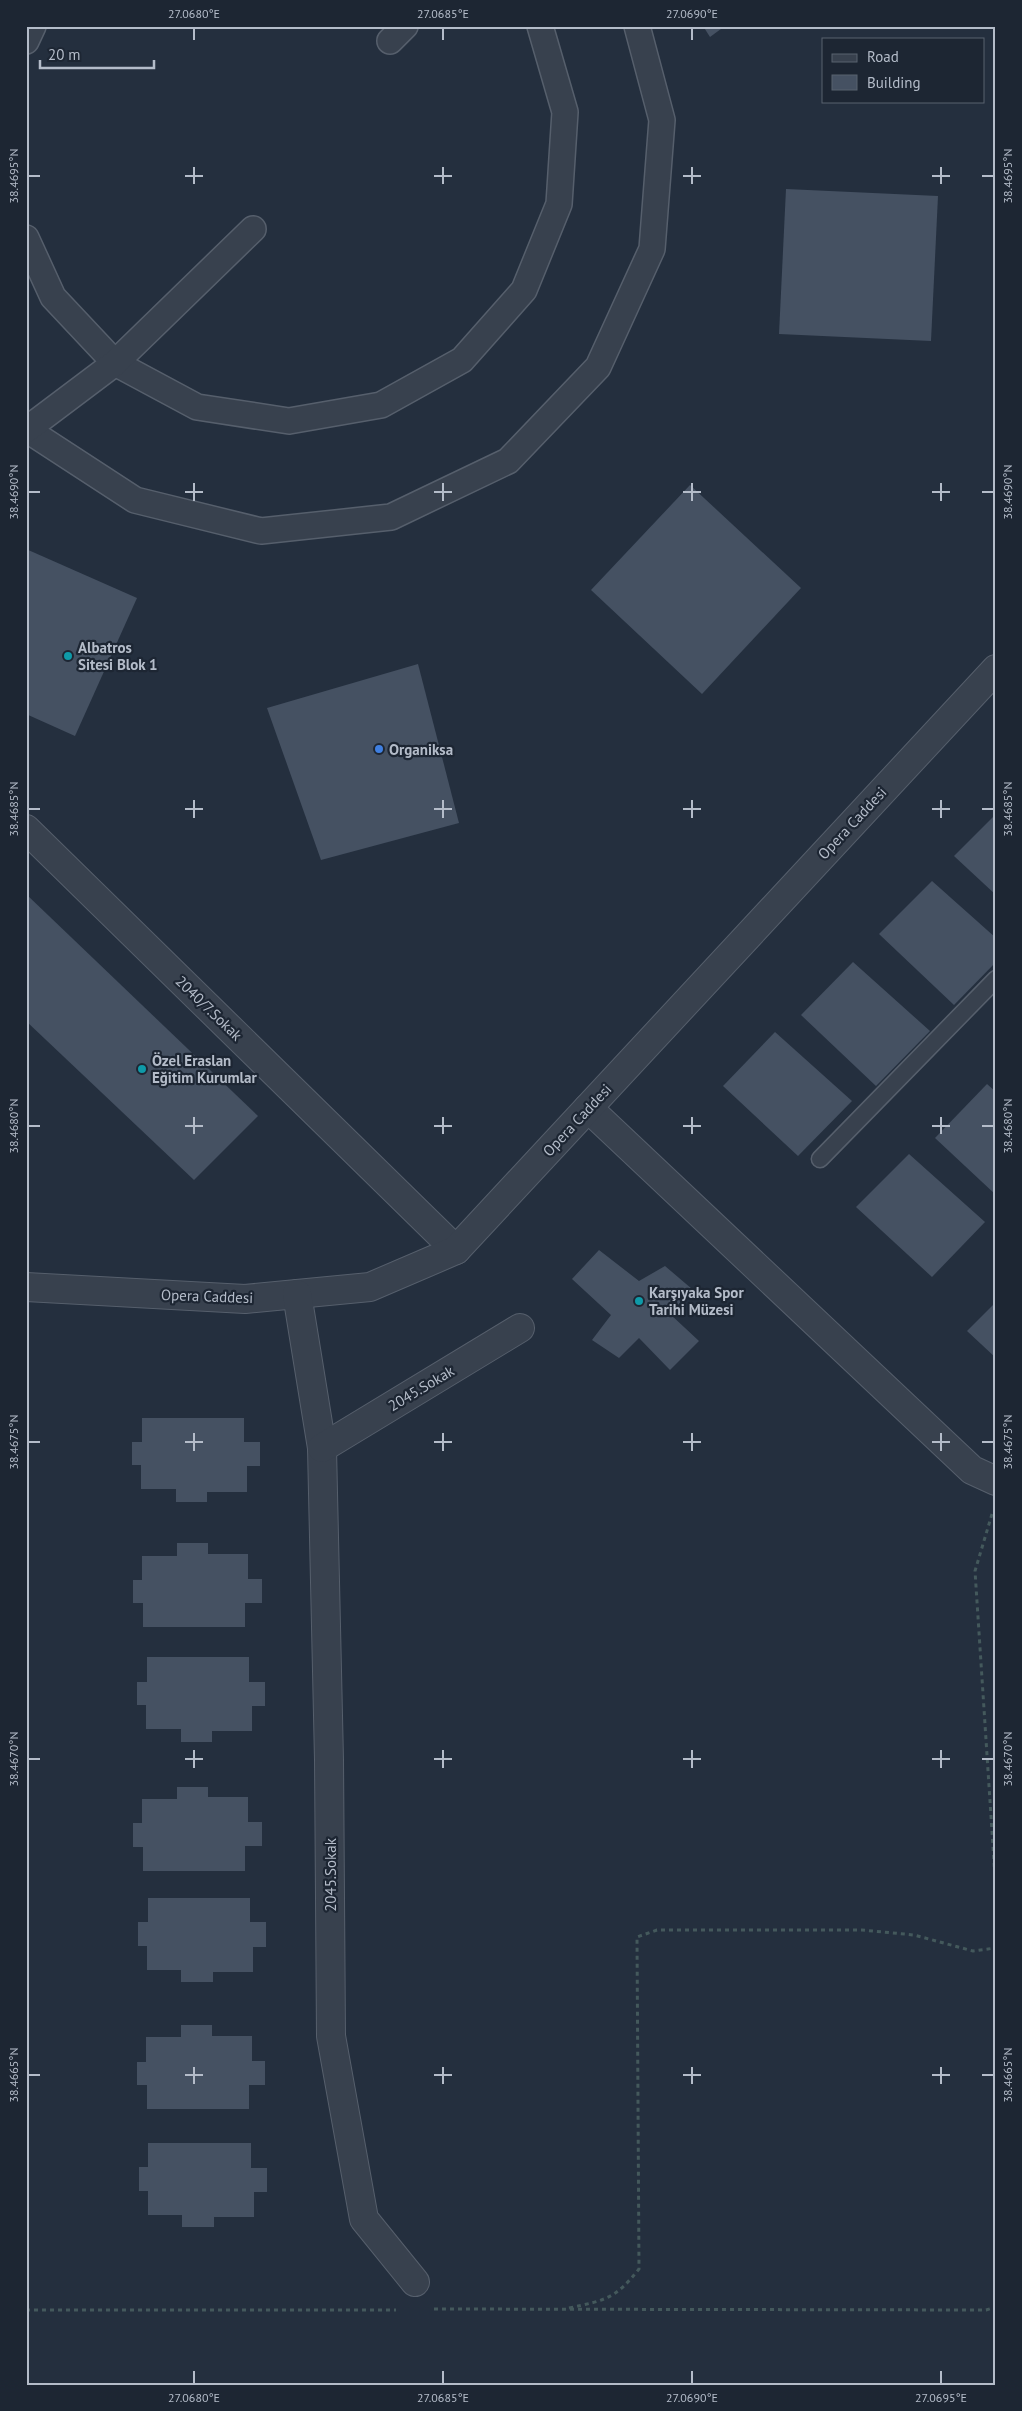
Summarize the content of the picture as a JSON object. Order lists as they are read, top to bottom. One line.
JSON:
{"streets":{"street":["Opera Caddesi","2040/7.Sokak","2045.Sokak"]},"crossings":[["Opera Caddesi","2040/7.Sokak"],["Opera Caddesi","2045.Sokak"]],"places":["Albatros Sitesi Blok 1","Organiksa","Özel Eraslan Eğitim Kurumlar","Karşıyaka Spor Tarihi Müzesi"],"legend":["Road","Building"],"scale_bar":"20 m","coordinates":["27.0680°E","27.0685°E","27.0690°E","38.4695°N","38.4690°N","38.4685°N","38.4680°N","38.4675°N","38.4670°N","38.4665°N","27.0695°E"]}
